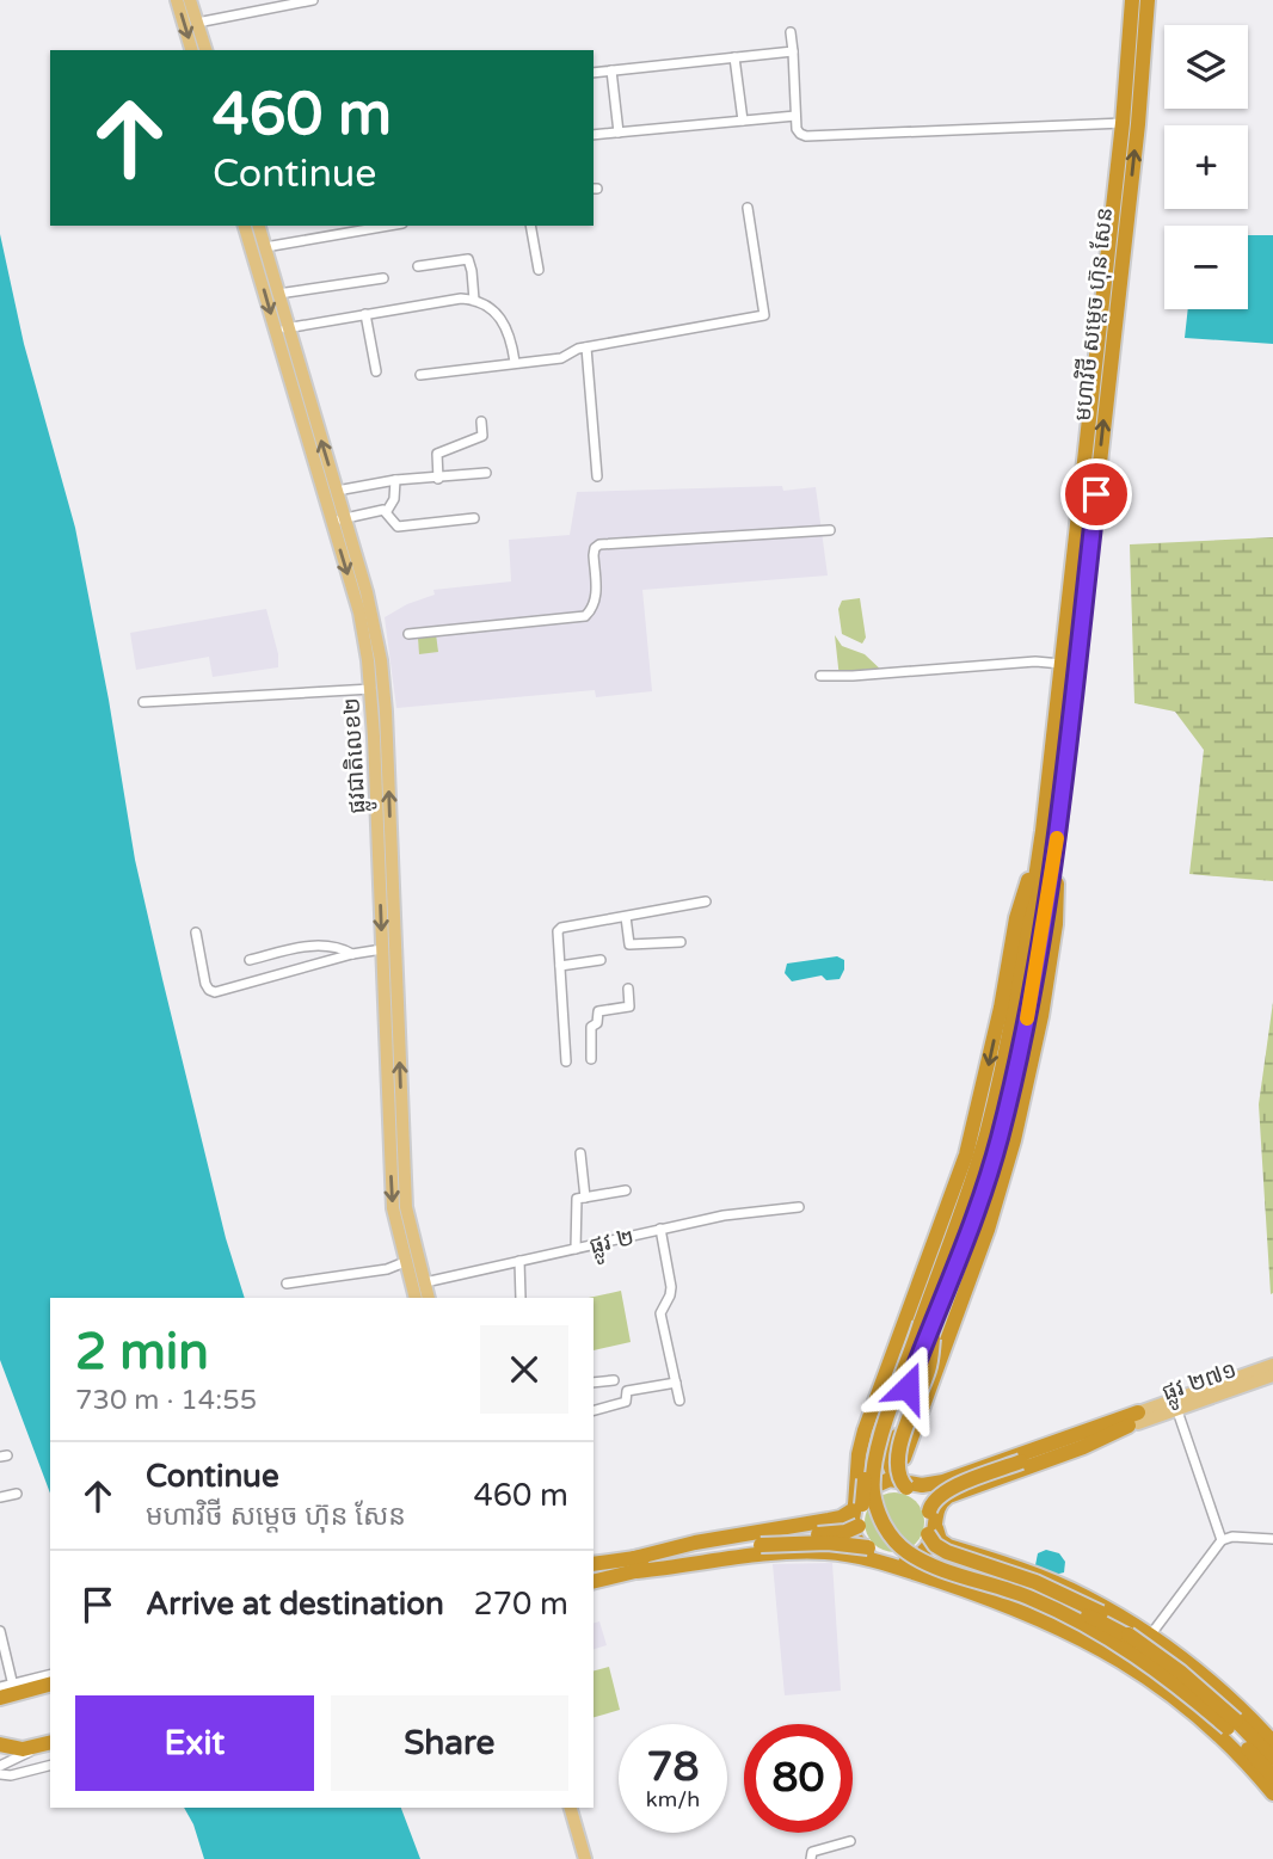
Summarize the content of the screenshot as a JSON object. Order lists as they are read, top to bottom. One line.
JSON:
{"streets":{"highway":["មហាវិថី សម្តេច ហ៊ុន សែន"],"main road":["ផ្លូវជាតិលេខ២","ផ្លូវ ២៧១"],"street":["ផ្លូវ ២"]},"crossings":[["ផ្លូវជាតិលេខ២","ផ្លូវ ២"]],"page":{"map_buttons":["+","−"],"turn":["460 m","Continue"],"heading":["2 min","730 m · 14:55"],"list":[{"name":"Continue","note":"មហាវិថី សម្តេច ហ៊ុន សែន","value":"460 m"},{"name":"Arrive at destination","value":"270 m"}],"buttons":["Exit","Share"],"speed":"78 km/h","limit":"80"}}
